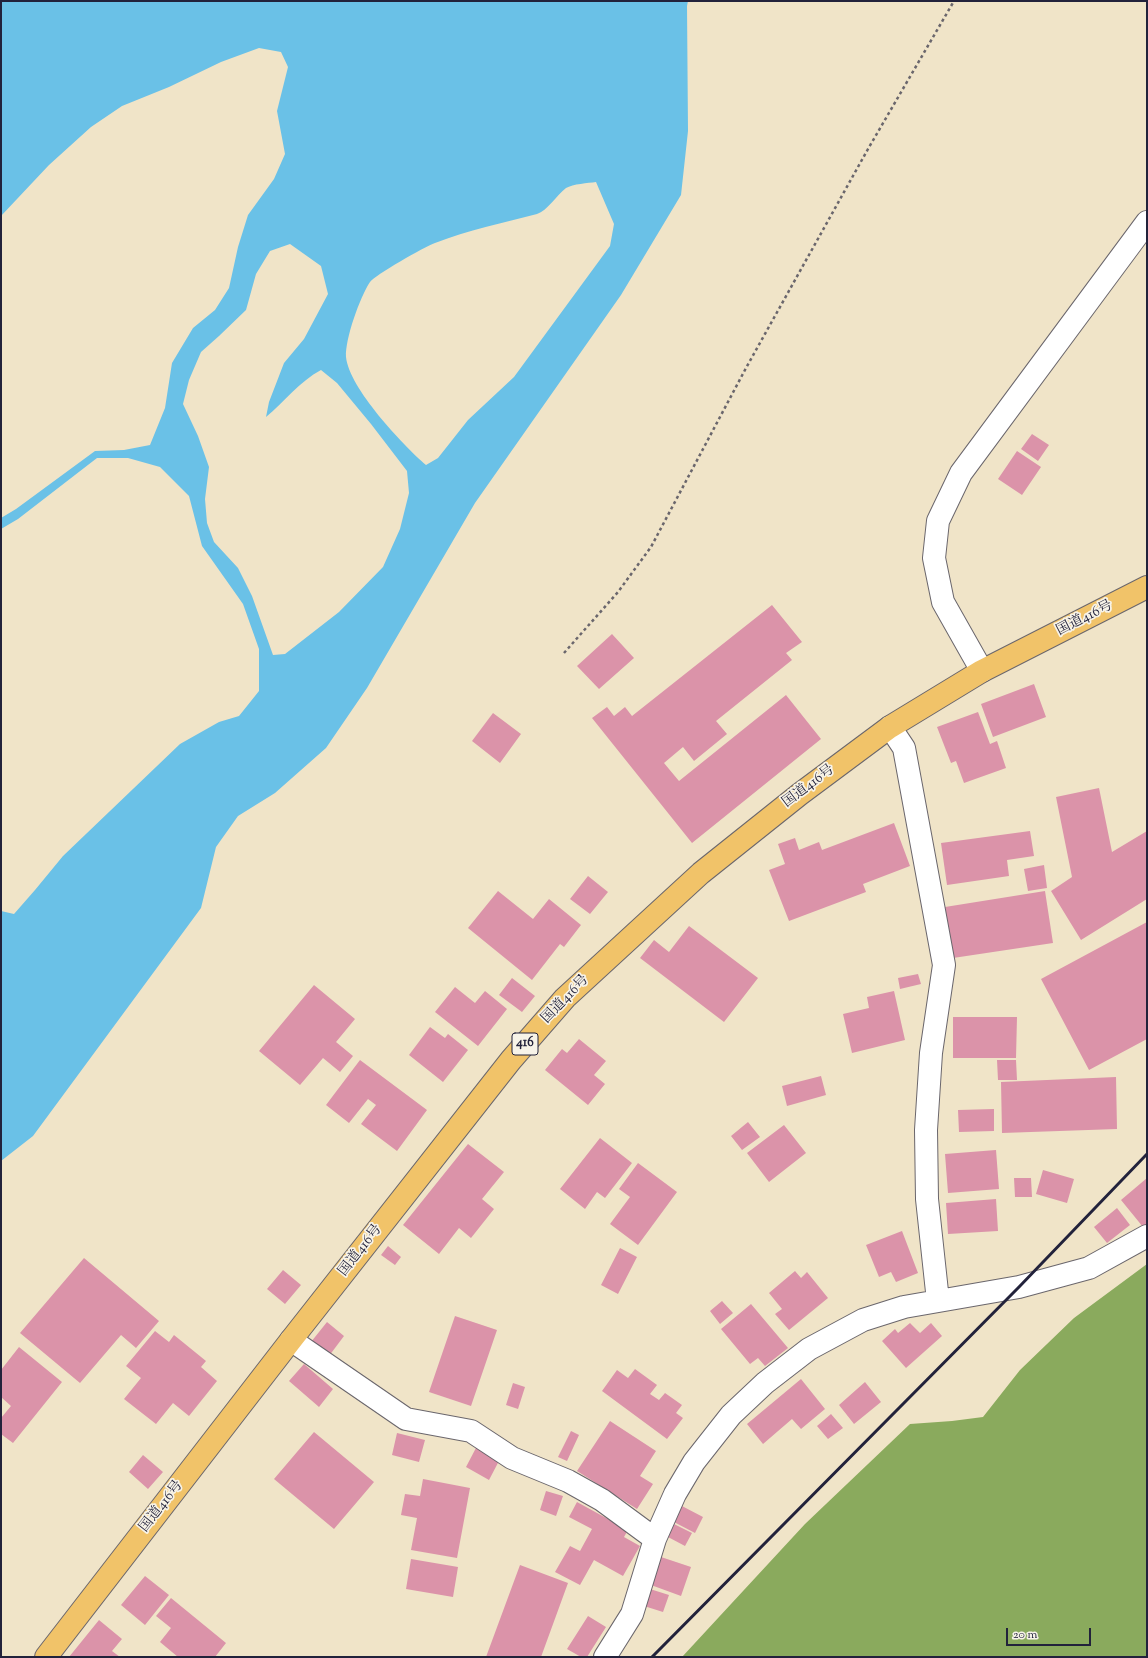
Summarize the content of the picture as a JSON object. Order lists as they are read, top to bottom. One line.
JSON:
{"streets":{"highway":["国道416号","416"]},"scale_bar":"20 m"}
